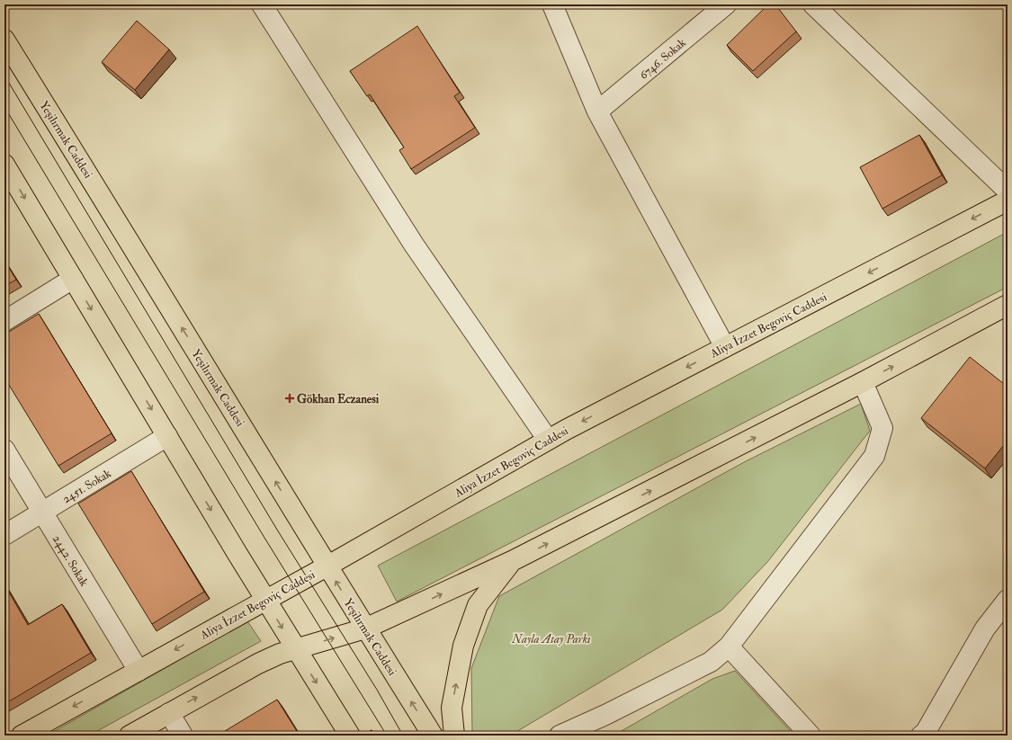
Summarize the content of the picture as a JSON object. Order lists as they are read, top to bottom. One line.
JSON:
{"streets":{"main road":["Yeşilırmak Caddesi","Aliya İzzet Begoviç Caddesi"],"street":["6746. Sokak","2451. Sokak","2442. Sokak"]},"crossings":[["Yeşilırmak Caddesi","Aliya İzzet Begoviç Caddesi"],["Aliya İzzet Begoviç Caddesi","2442. Sokak"],["2451. Sokak","2442. Sokak"]],"parks":["Nayla Atay Parkı"],"places":{"health":["Gökhan Eczanesi"]}}
